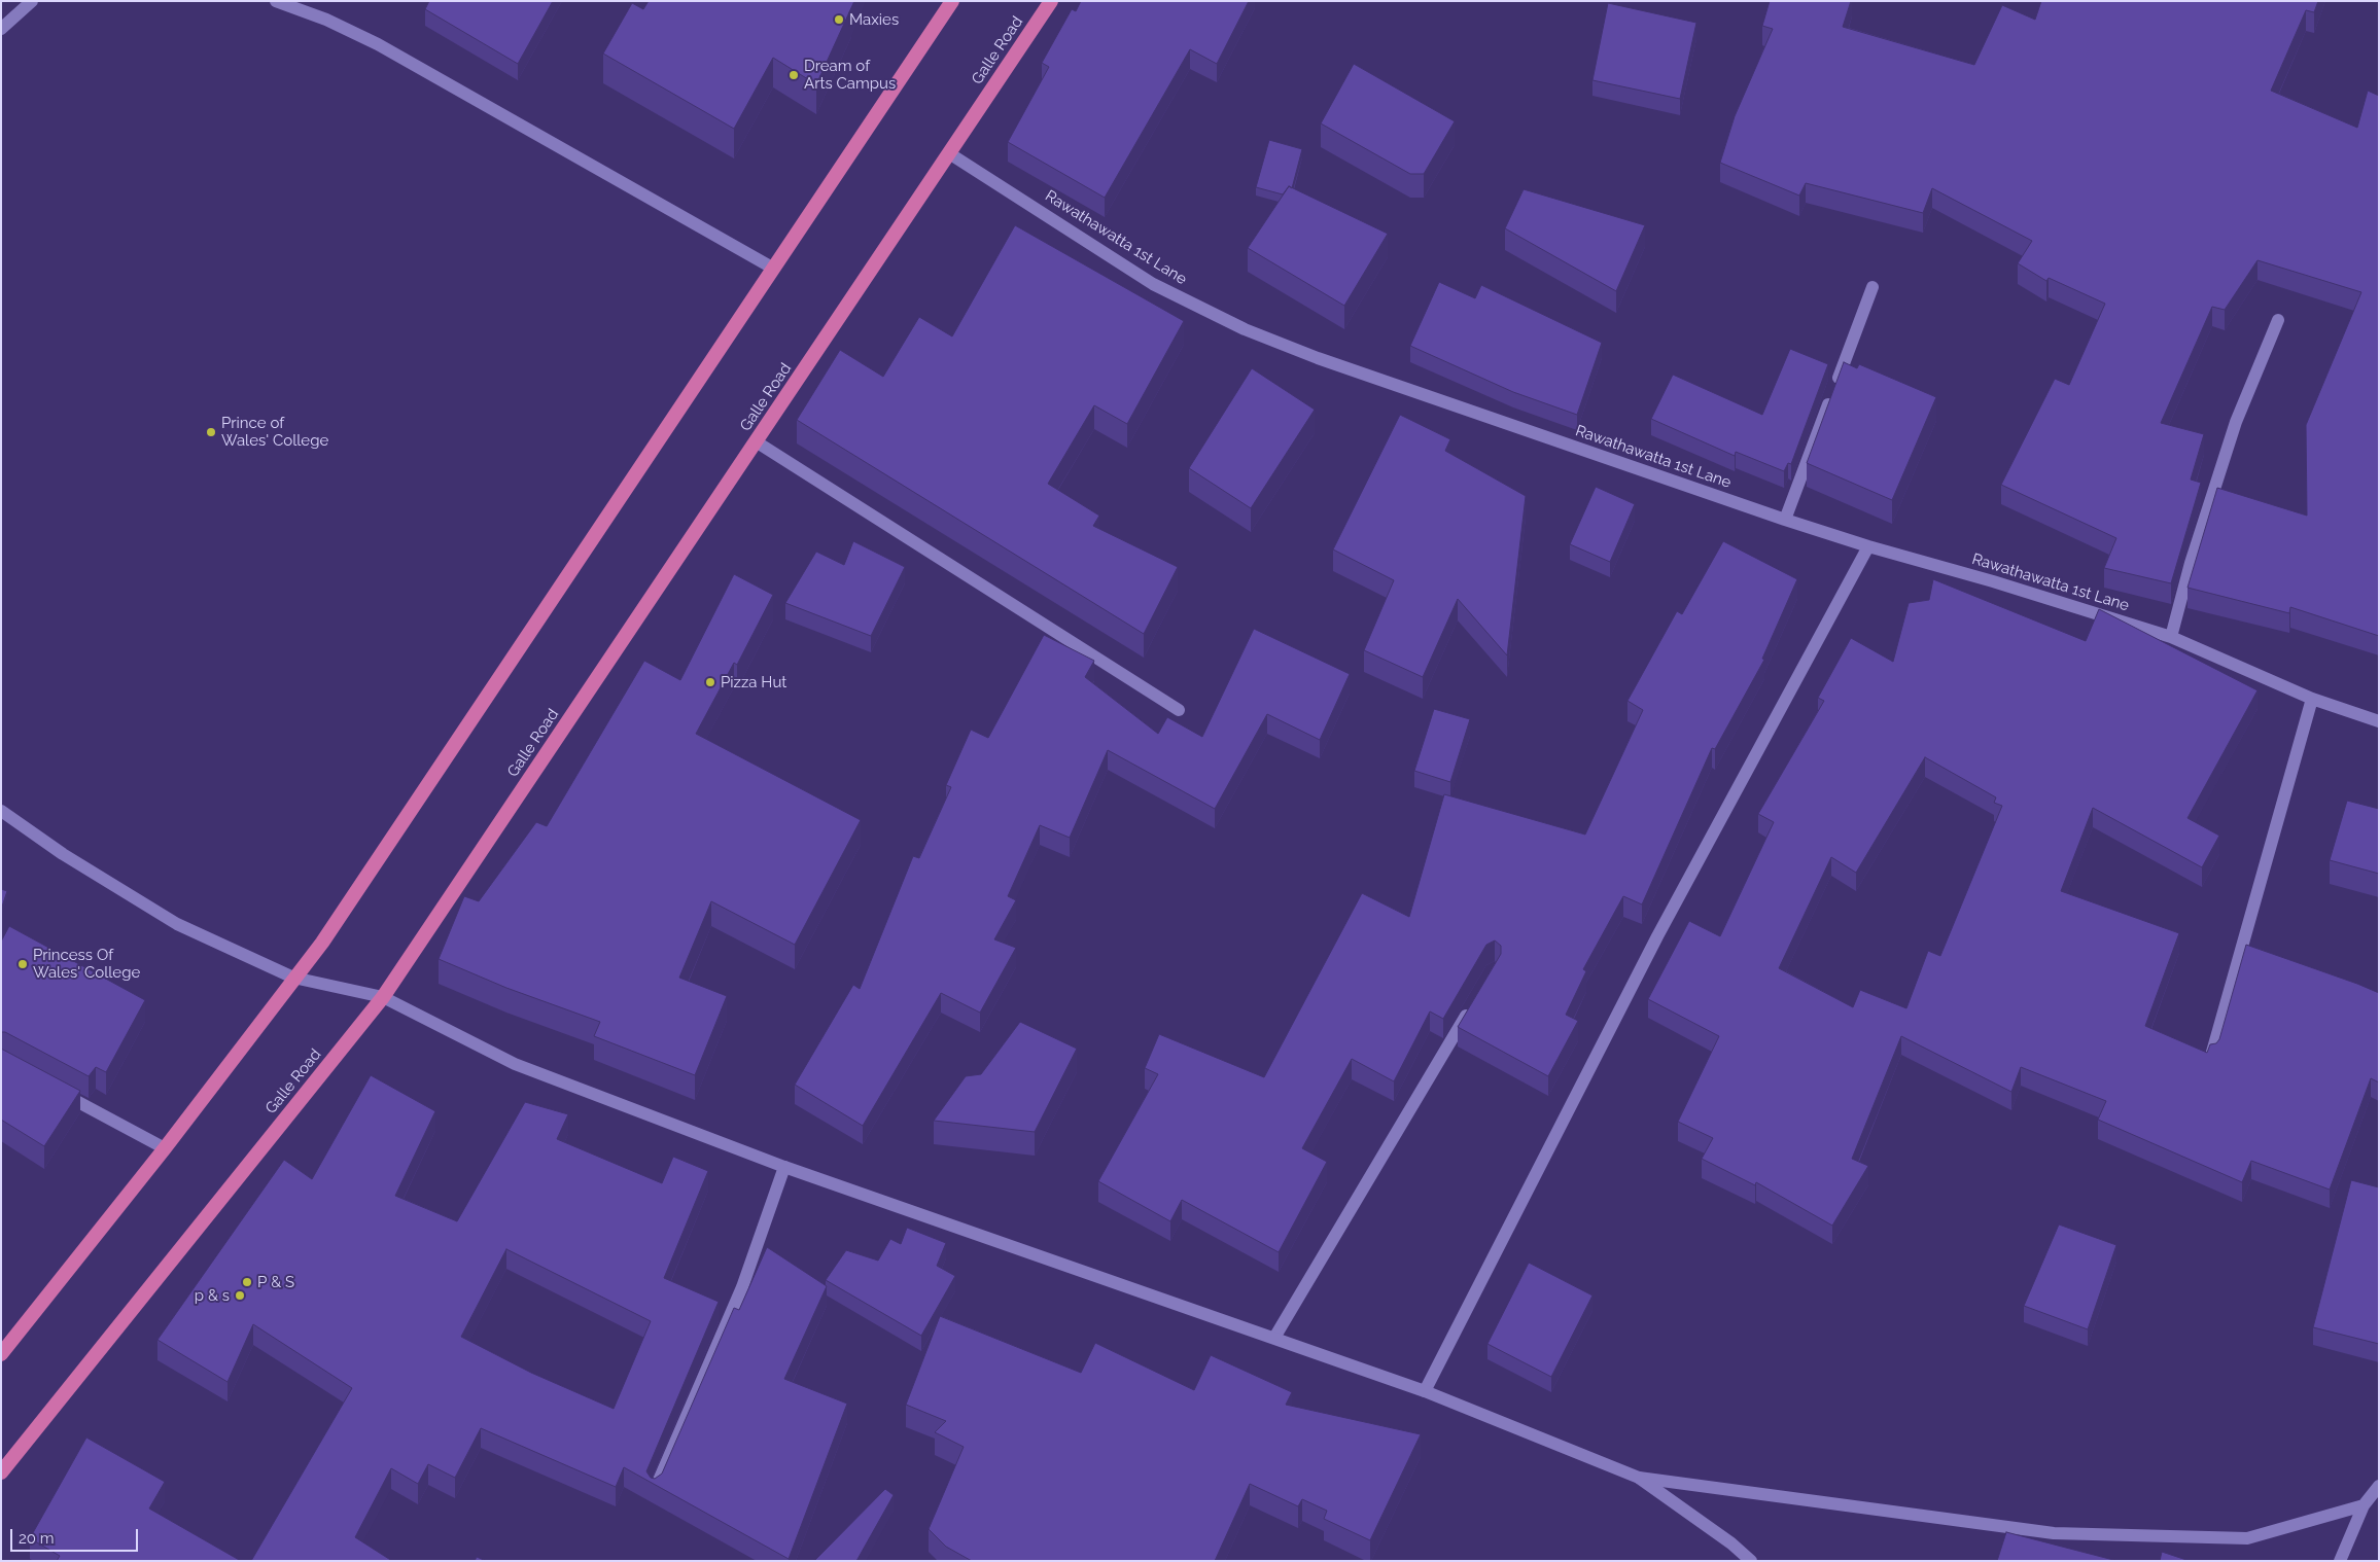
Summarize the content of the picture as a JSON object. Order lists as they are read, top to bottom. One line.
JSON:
{"streets":{"highway":["Galle Road"],"street":["Rawathawatta 1st Lane"]},"crossings":[["Galle Road","Rawathawatta 1st Lane"]],"places":["Maxies","Dream of Arts Campus","Prince of Wales' College","Pizza Hut","Princess Of Wales' College","P & S","p & s"],"scale_bar":"20 m"}
